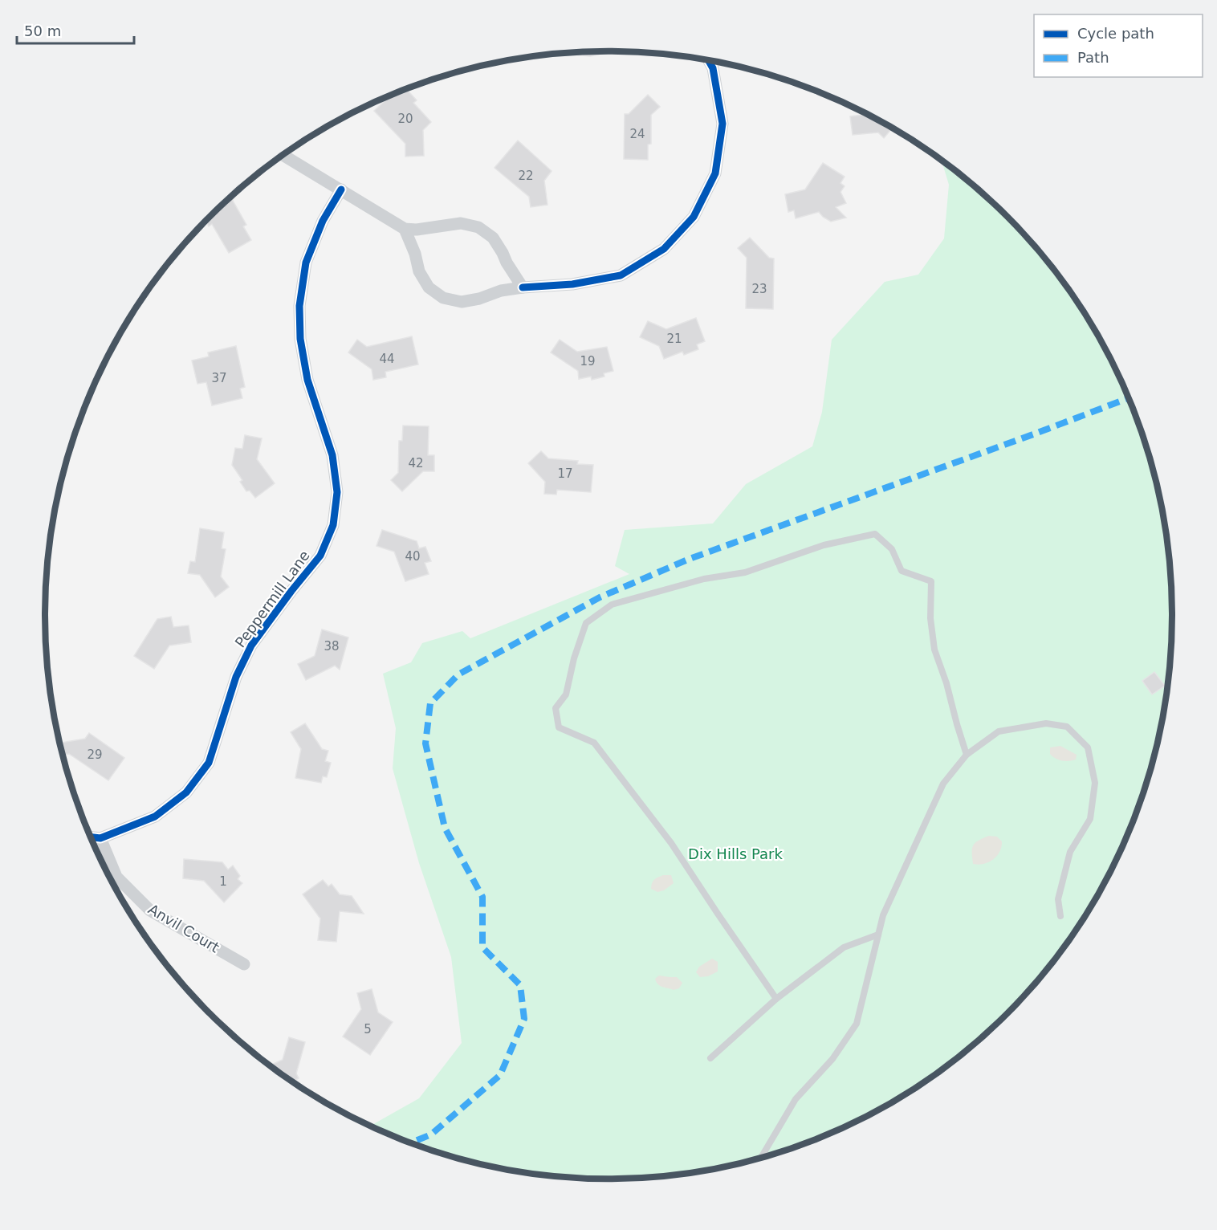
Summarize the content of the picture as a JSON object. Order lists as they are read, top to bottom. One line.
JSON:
{"streets":{"street":["Peppermill Lane","Anvil Court"]},"crossings":[["Peppermill Lane","Anvil Court"]],"parks":["Dix Hills Park"],"house_numbers":["20","24","22","23","21","44","19","37","42","17","40","38","29","1","5"],"legend":["Cycle path","Path"],"scale_bar":"50 m"}
